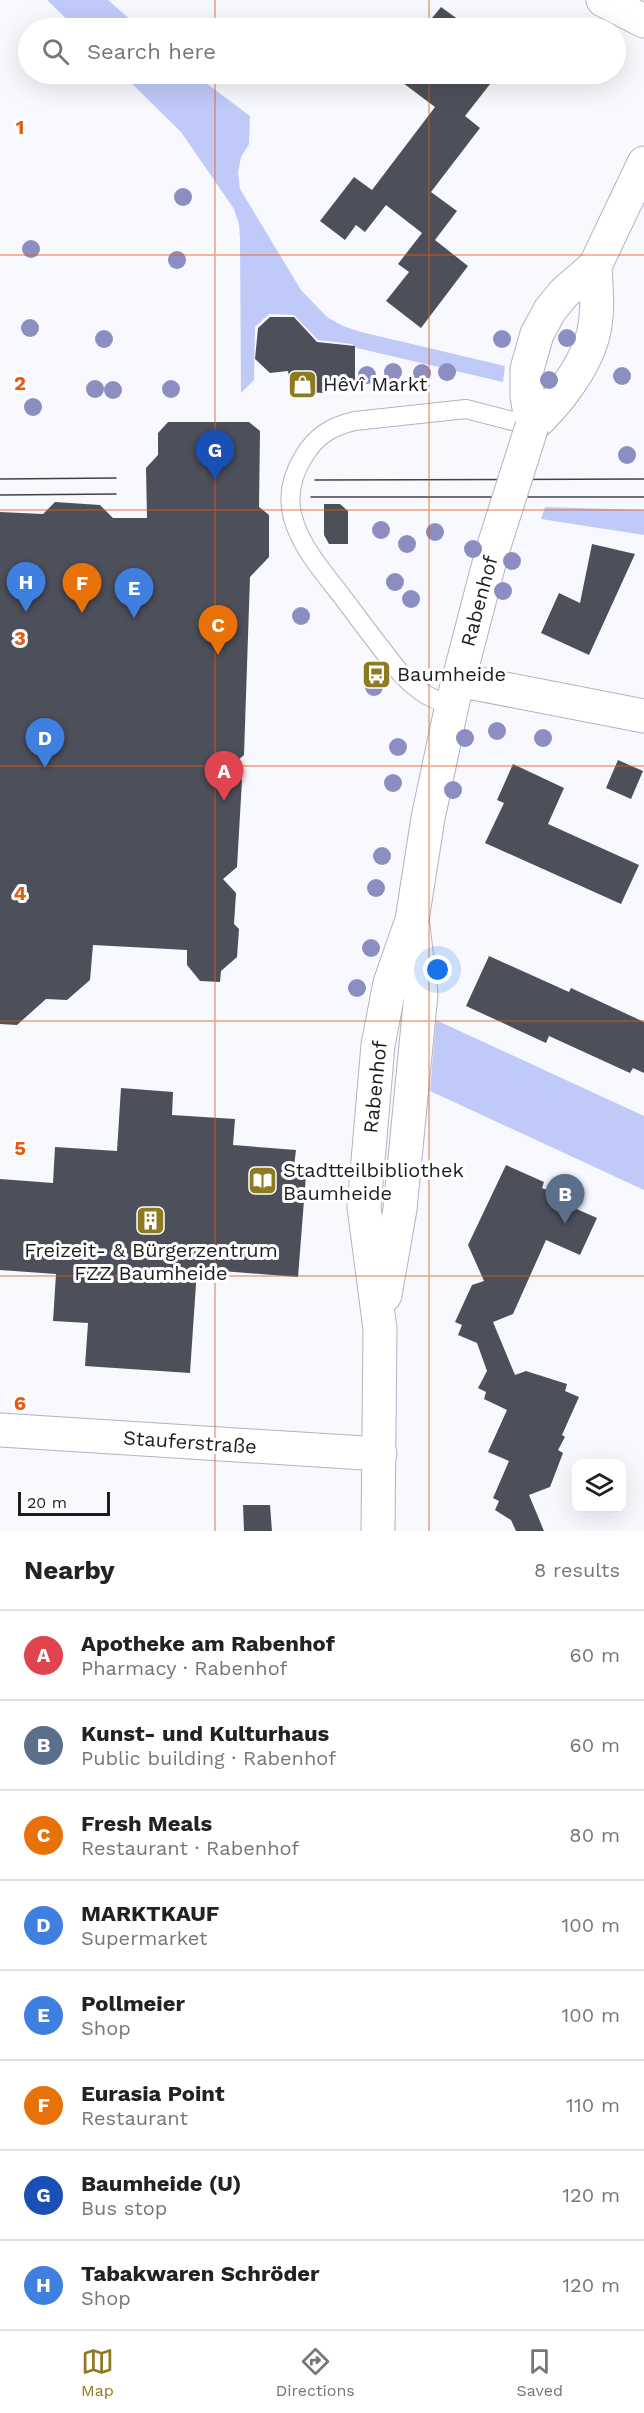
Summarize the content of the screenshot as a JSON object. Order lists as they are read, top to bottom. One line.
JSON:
{"streets":{"street":["Rabenhof","Stauferstraße"]},"crossings":[["Rabenhof","Stauferstraße"]],"places":{"shop":["Hêvî Markt"],"bus stop":["Baumheide"],"library":["Stadtteilbibliothek Baumheide"],"building":["Freizeit- & Bürgerzentrum FZZ Baumheide"]},"scale_bar":"20 m","page":{"search":"Search here","pins":["G","H","F","E","C","D","A","B"],"scale":"20 m","heading":["Nearby","8 results"],"list":[{"mark":"A","name":"Apotheke am Rabenhof","note":"Pharmacy · Rabenhof","value":"60 m"},{"mark":"B","name":"Kunst- und Kulturhaus","note":"Public building · Rabenhof","value":"60 m"},{"mark":"C","name":"Fresh Meals","note":"Restaurant · Rabenhof","value":"80 m"},{"mark":"D","name":"MARKTKAUF","note":"Supermarket","value":"100 m"},{"mark":"E","name":"Pollmeier","note":"Shop","value":"100 m"},{"mark":"F","name":"Eurasia Point","note":"Restaurant","value":"110 m"},{"mark":"G","name":"Baumheide (U)","note":"Bus stop","value":"120 m"},{"mark":"H","name":"Tabakwaren Schröder","note":"Shop","value":"120 m"}],"nav":["Map","Directions","Saved"]},"grid":{"rows":["1","2","3","4","5","6"]}}
